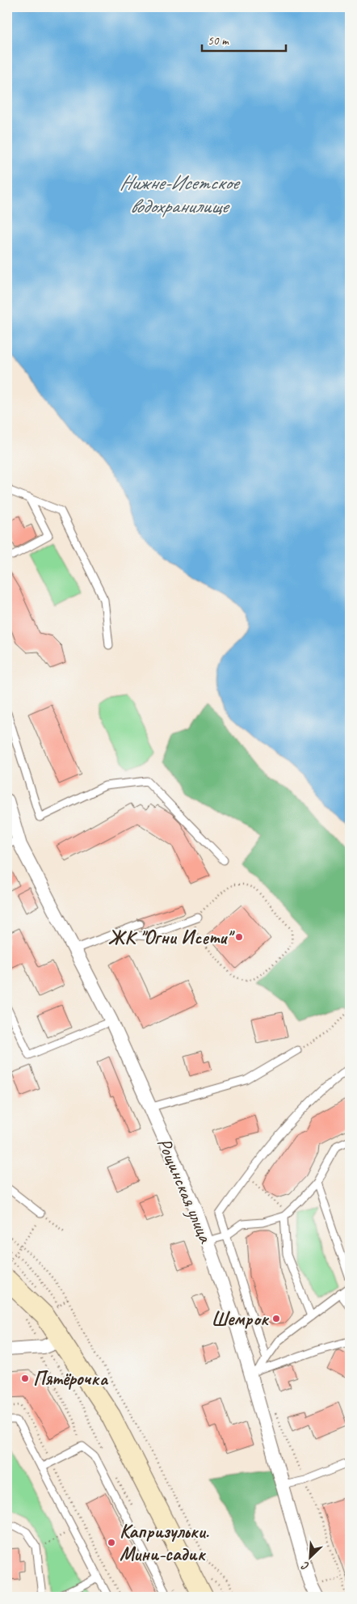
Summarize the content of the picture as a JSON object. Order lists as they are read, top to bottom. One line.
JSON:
{"streets":{"street":["Рощинская улица"]},"water":["Нижне-Исетское водохранилище"],"places":["ЖК \"Огни Исети\"","Шемрок","Пятёрочка","Капризульки. Мини-садик"],"scale_bar":"50 m","north":"bottom left"}
